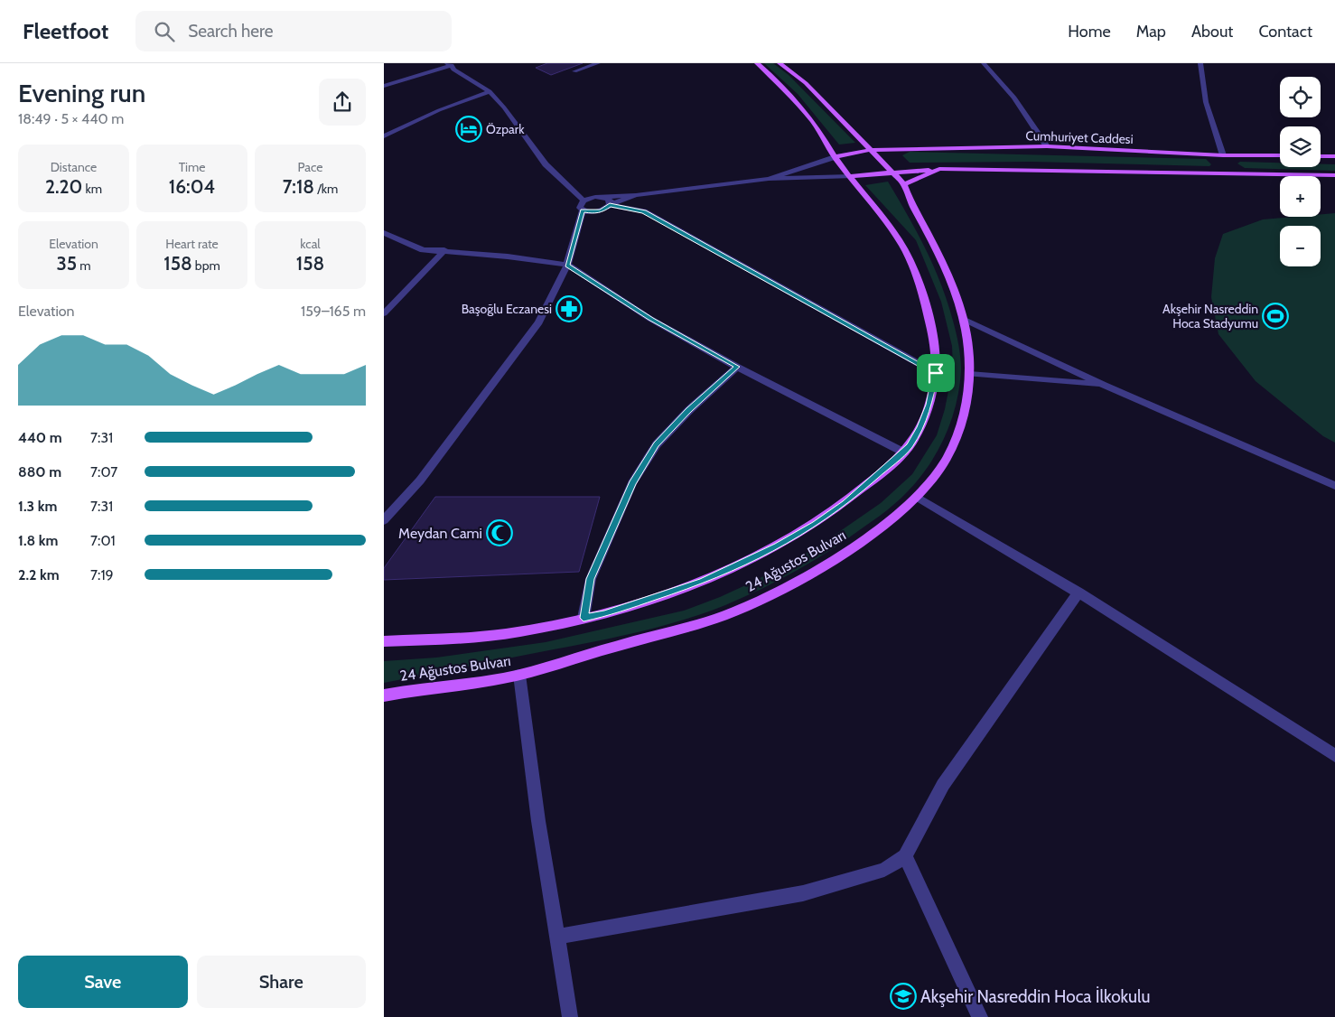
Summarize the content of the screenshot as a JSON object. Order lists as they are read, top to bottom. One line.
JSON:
{"streets":{"main road":["Cumhuriyet Caddesi","24 Ağustos Bulvarı"]},"crossings":[["Cumhuriyet Caddesi","24 Ağustos Bulvarı"]],"places":{"hotel":["Özpark"],"pharmacy":["Başoğlu Eczanesi"],"sports":["Akşehir Nasreddin Hoca Stadyumu"],"mosque":["Meydan Cami"],"school or university":["Akşehir Nasreddin Hoca İlkokulu"]},"page":{"header":"Fleetfoot","search":"Search here","nav":["Home","Map","About","Contact"],"heading":["Evening run","18:49 · 5 × 440 m"],"map_buttons":["+","−"],"stats":[["Distance","2.20 km"],["Time","16:04"],["Pace","7:18 /km"],["Elevation","35 m"],["Heart rate","158 bpm"],["kcal","158"]],"chart":["Elevation","159–165 m"],"list":[{"name":"440 m","note":"7:31"},{"name":"880 m","note":"7:07"},{"name":"1.3 km","note":"7:31"},{"name":"1.8 km","note":"7:01"},{"name":"2.2 km","note":"7:19"}],"buttons":["Save","Share"]}}
